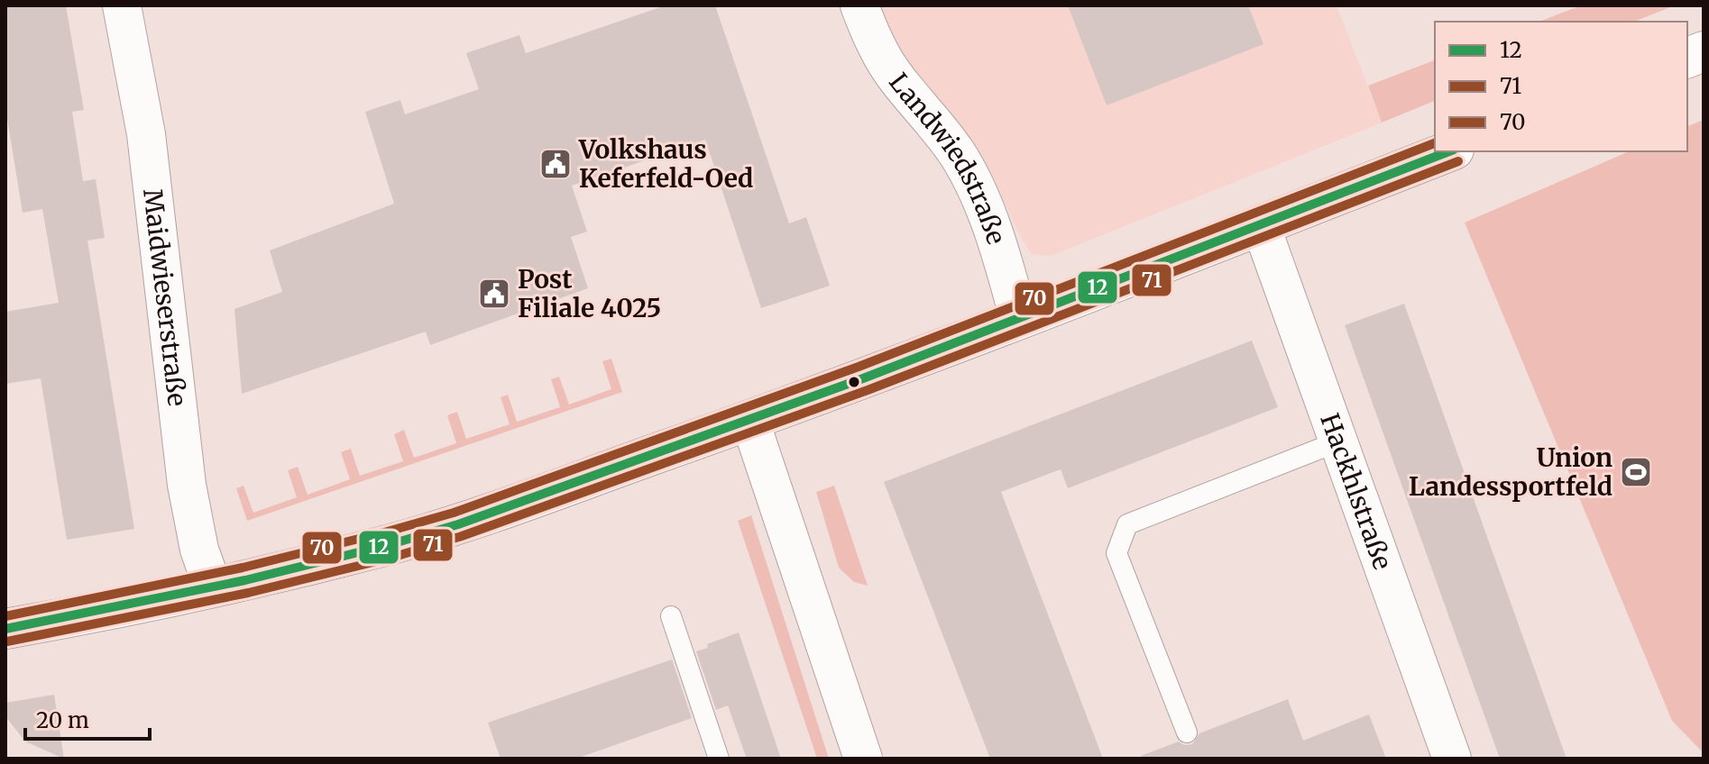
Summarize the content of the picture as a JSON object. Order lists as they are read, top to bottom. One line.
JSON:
{"streets":{"street":["Landwiedstraße","Maidwieserstraße","Hackhlstraße"]},"places":{"public building":["Volkshaus Keferfeld-Oed","Post Filiale 4025"],"sports":["Union Landessportfeld"]},"lines":["transit line 70","transit line 12","transit line 71"],"legend":["12","71","70"],"scale_bar":"20 m"}
